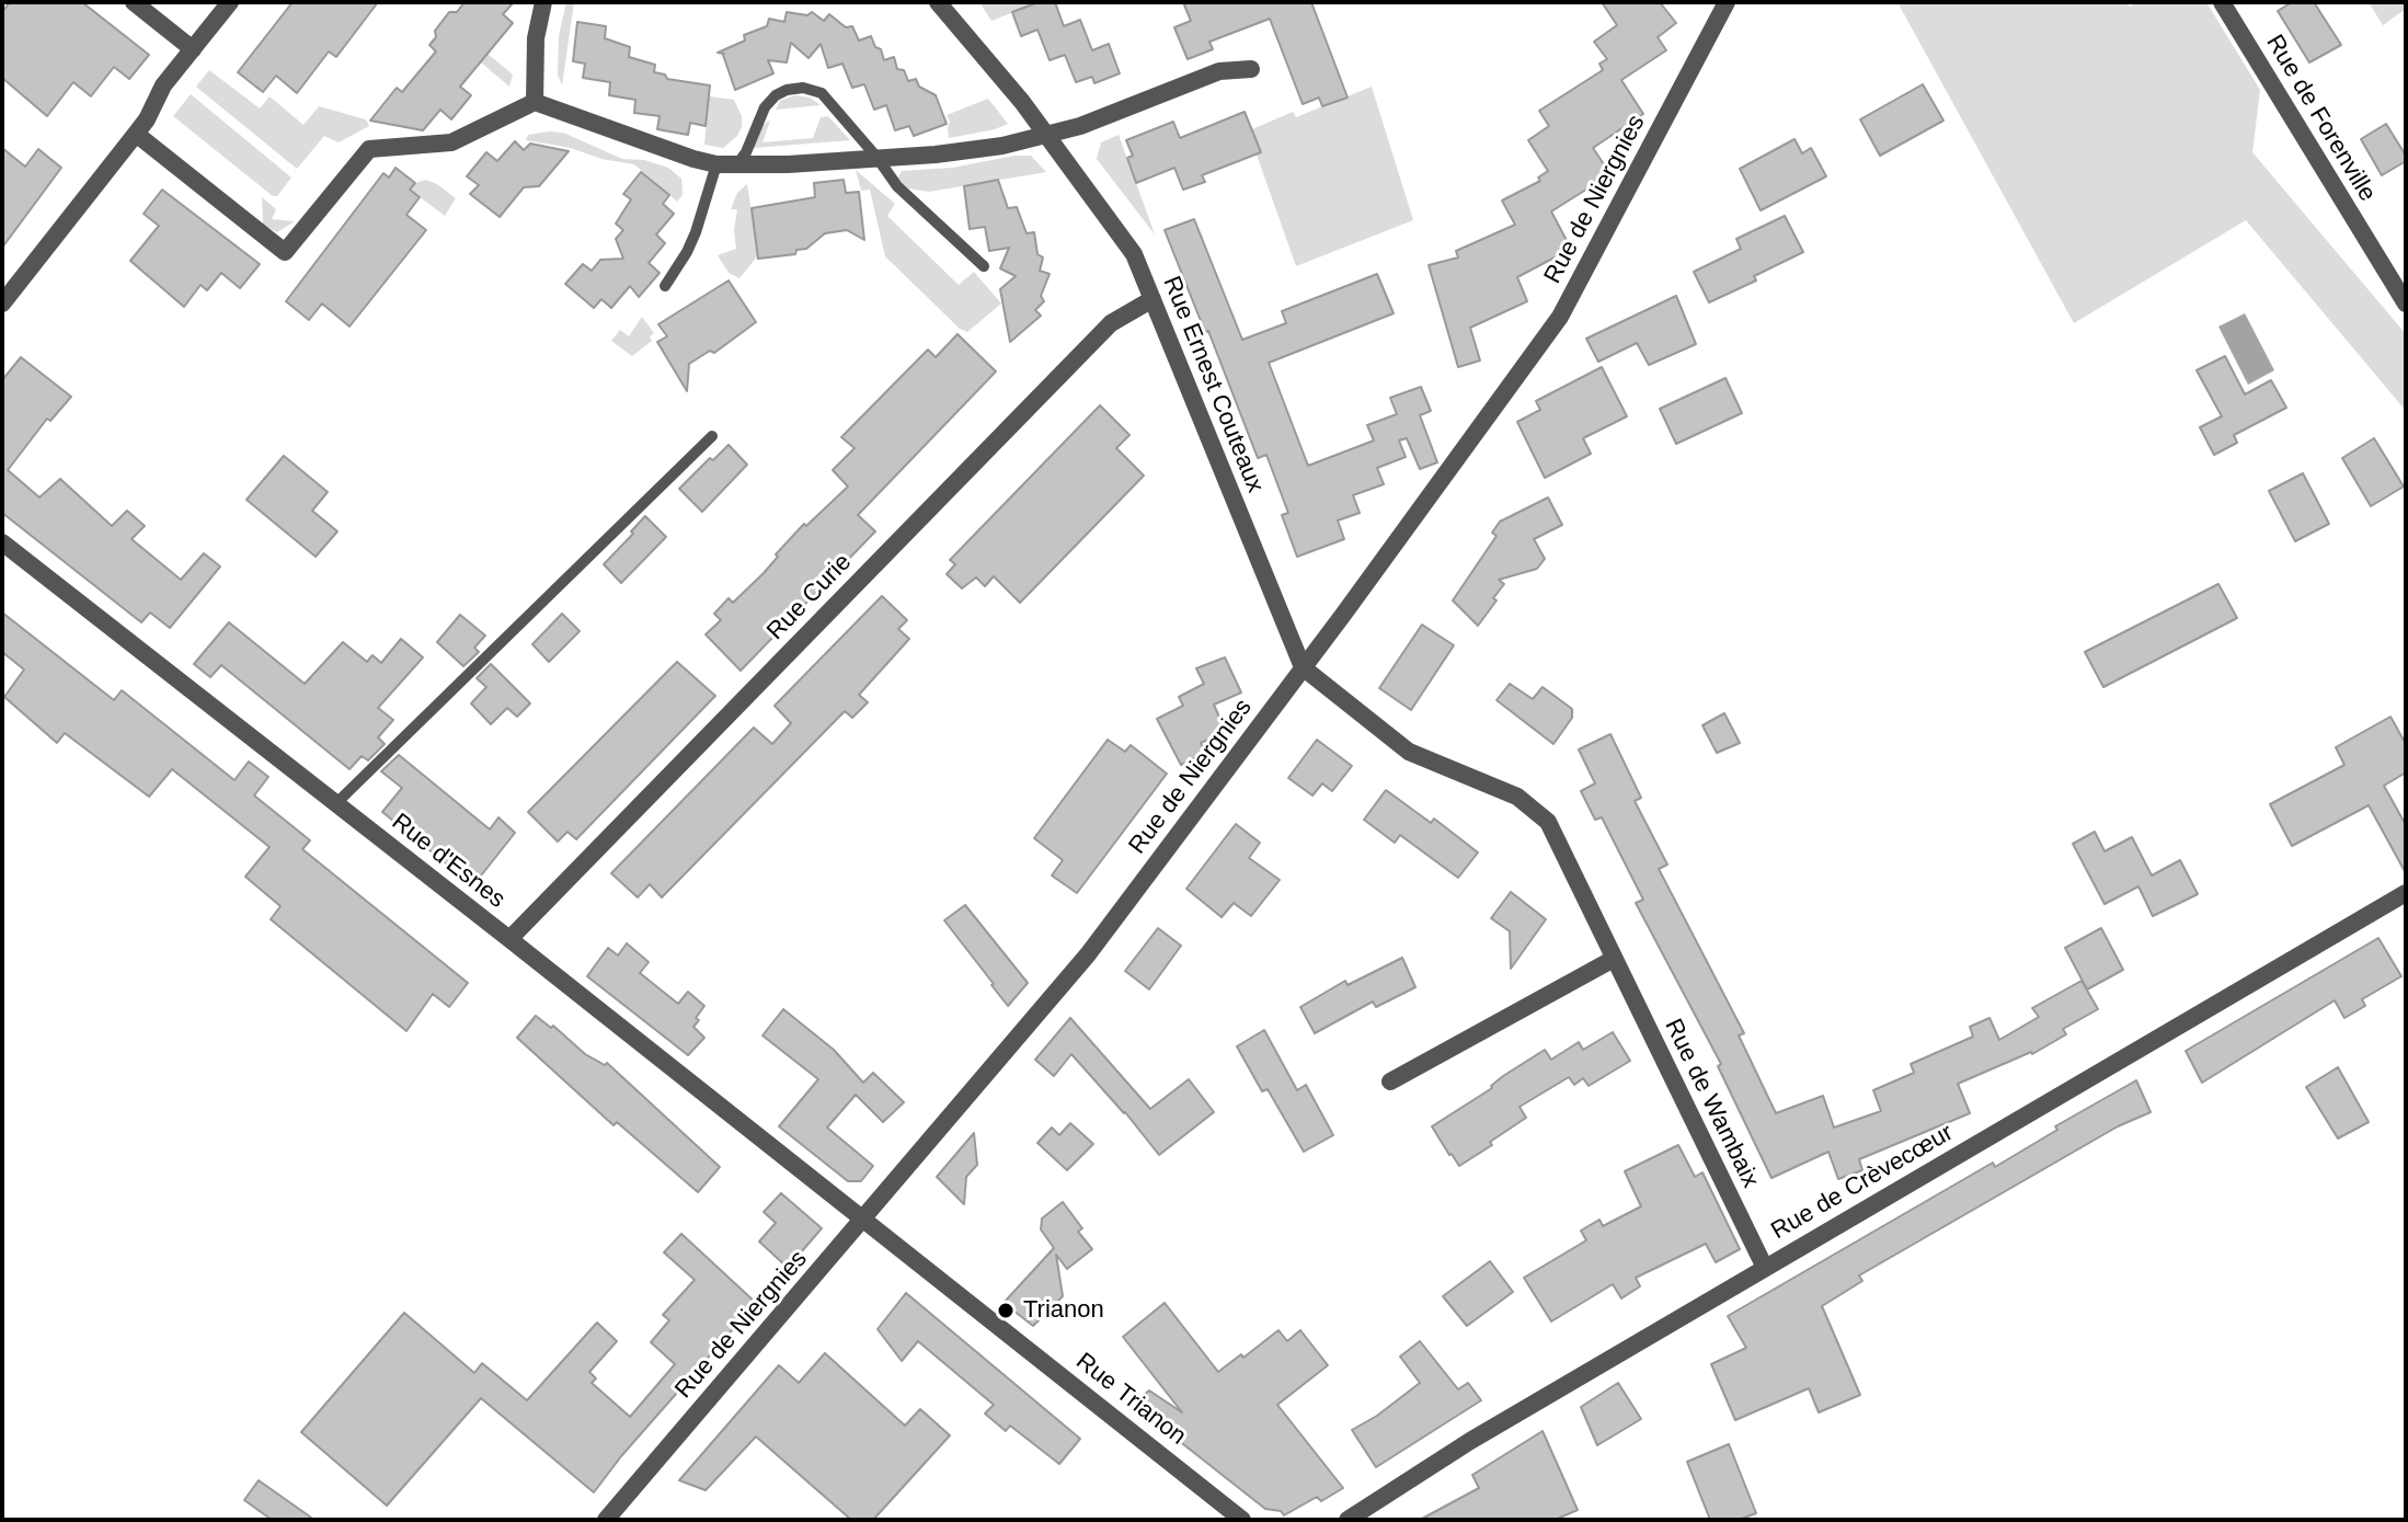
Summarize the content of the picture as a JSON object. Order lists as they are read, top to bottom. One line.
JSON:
{"streets":{"street":["Rue de Forenville","Rue de Niergnies","Rue Ernest Couteaux","Rue Curie","Rue d'Esnes","Rue de Wambaix","Rue de Crèvecœur","Rue Trianon"]},"crossings":[["Rue de Niergnies","Rue Ernest Couteaux"],["Rue de Niergnies","Rue d'Esnes"],["Rue de Niergnies","Rue de Wambaix"],["Rue de Niergnies","Rue Trianon"],["Rue Ernest Couteaux","Rue Curie"],["Rue Ernest Couteaux","Rue de Wambaix"],["Rue Curie","Rue d'Esnes"],["Rue d'Esnes","Rue Trianon"],["Rue de Wambaix","Rue de Crèvecœur"]],"places":["Trianon"]}
